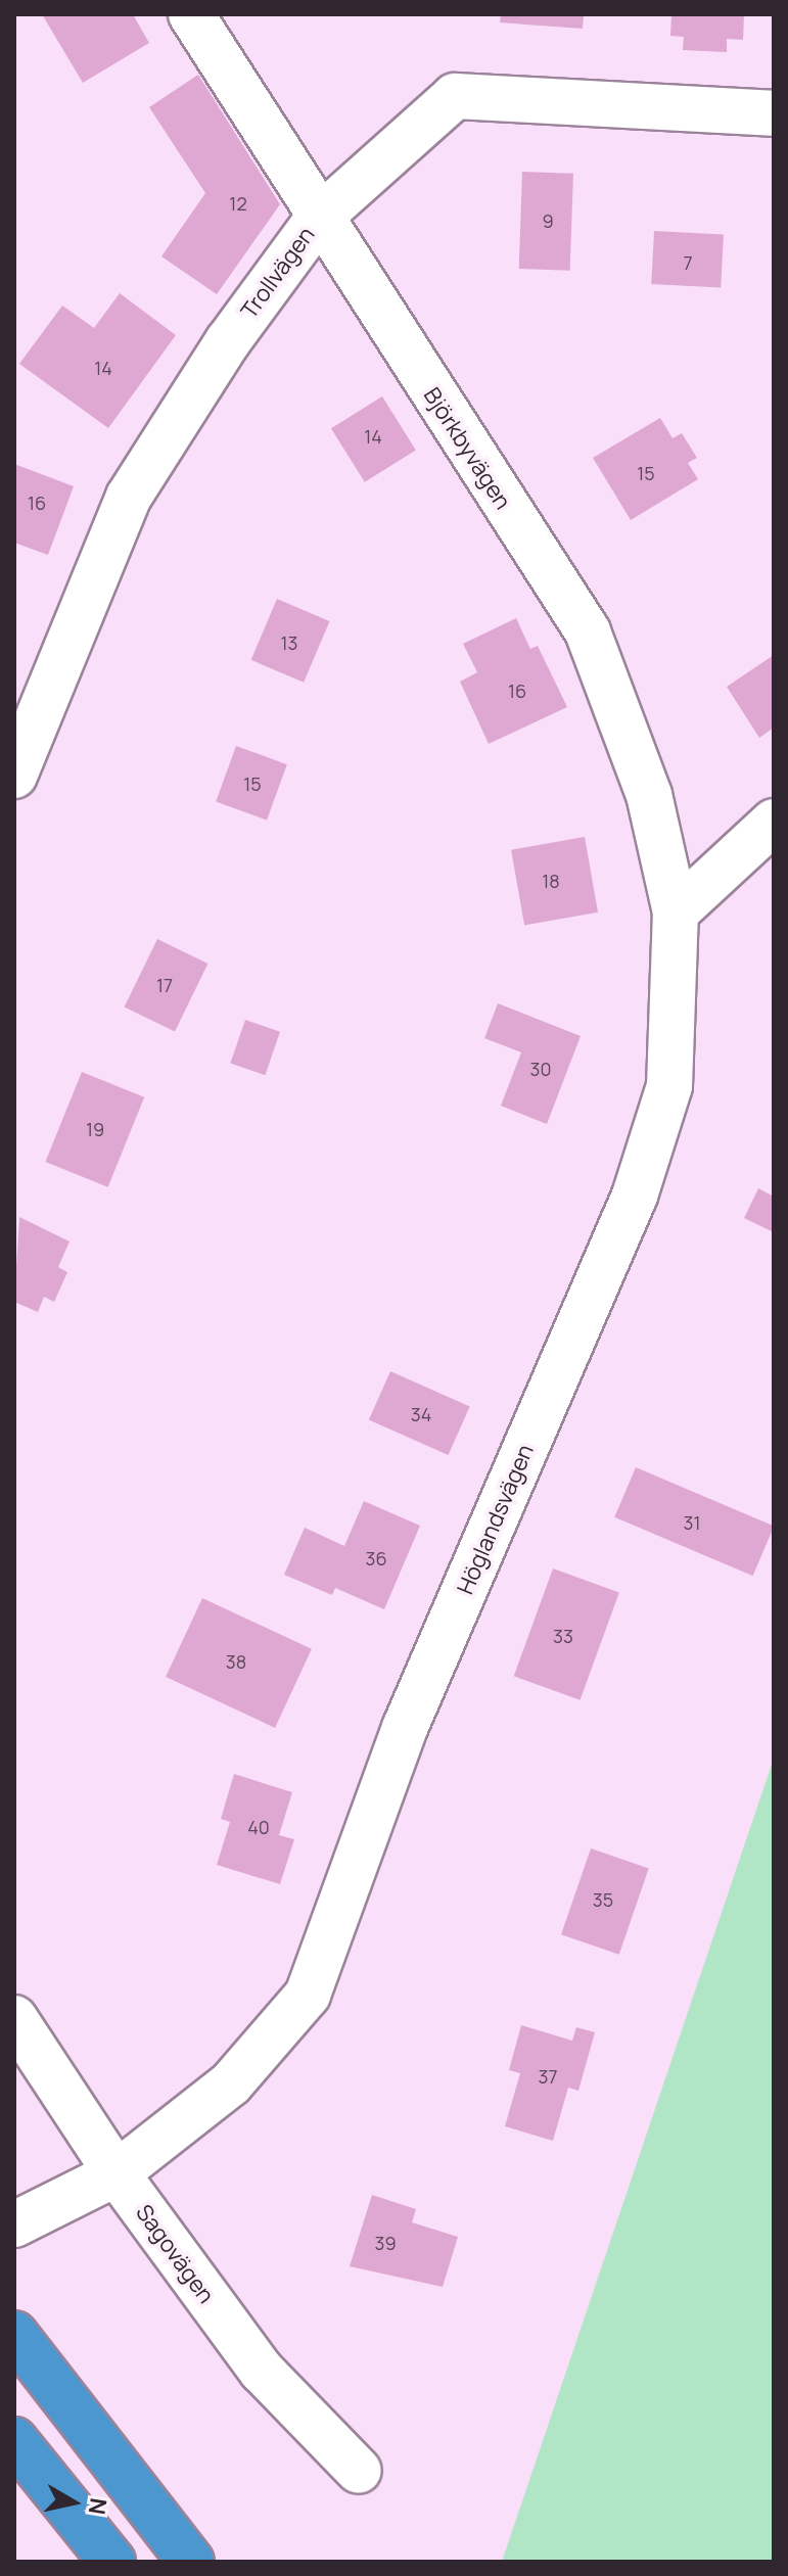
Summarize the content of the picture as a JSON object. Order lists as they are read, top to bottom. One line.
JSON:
{"streets":{"street":["Trollvägen","Björkbyvägen","Höglandsvägen","Sagovägen"]},"crossings":[["Trollvägen","Björkbyvägen"],["Björkbyvägen","Höglandsvägen"],["Höglandsvägen","Sagovägen"]],"house_numbers":["12","9","7","14","14","15","16","13","16","15","18","17","30","19","34","31","36","33","38","40","35","37","39"],"north":"right"}
